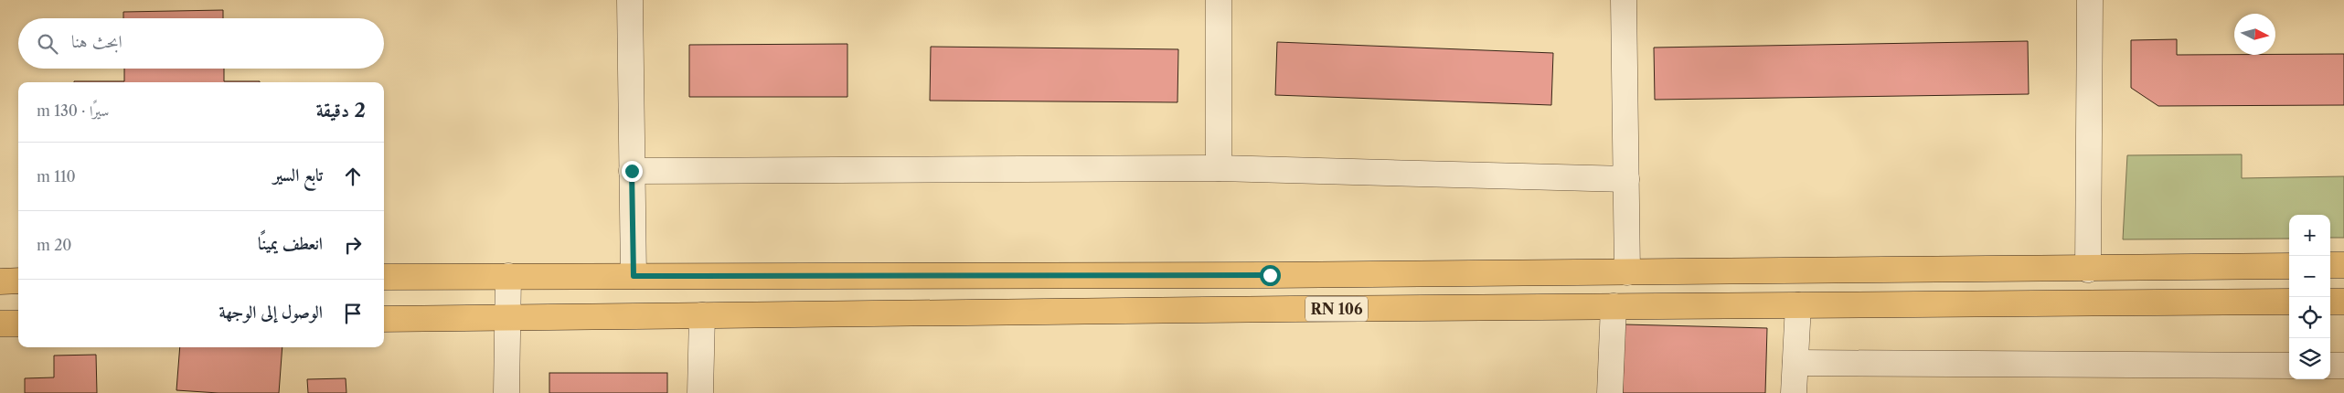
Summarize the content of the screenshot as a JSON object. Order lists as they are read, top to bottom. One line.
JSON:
{"streets":{"main road":["RN 106"]},"north":"right","page":{"search":"ابحث هنا","heading":["2 دقيقة","سيرًا · 130 m"],"list":[["تابع السير","110 m"],["انعطف يمينًا","20 m"],"الوصول إلى الوجهة"],"map_buttons":["+","−"]}}
